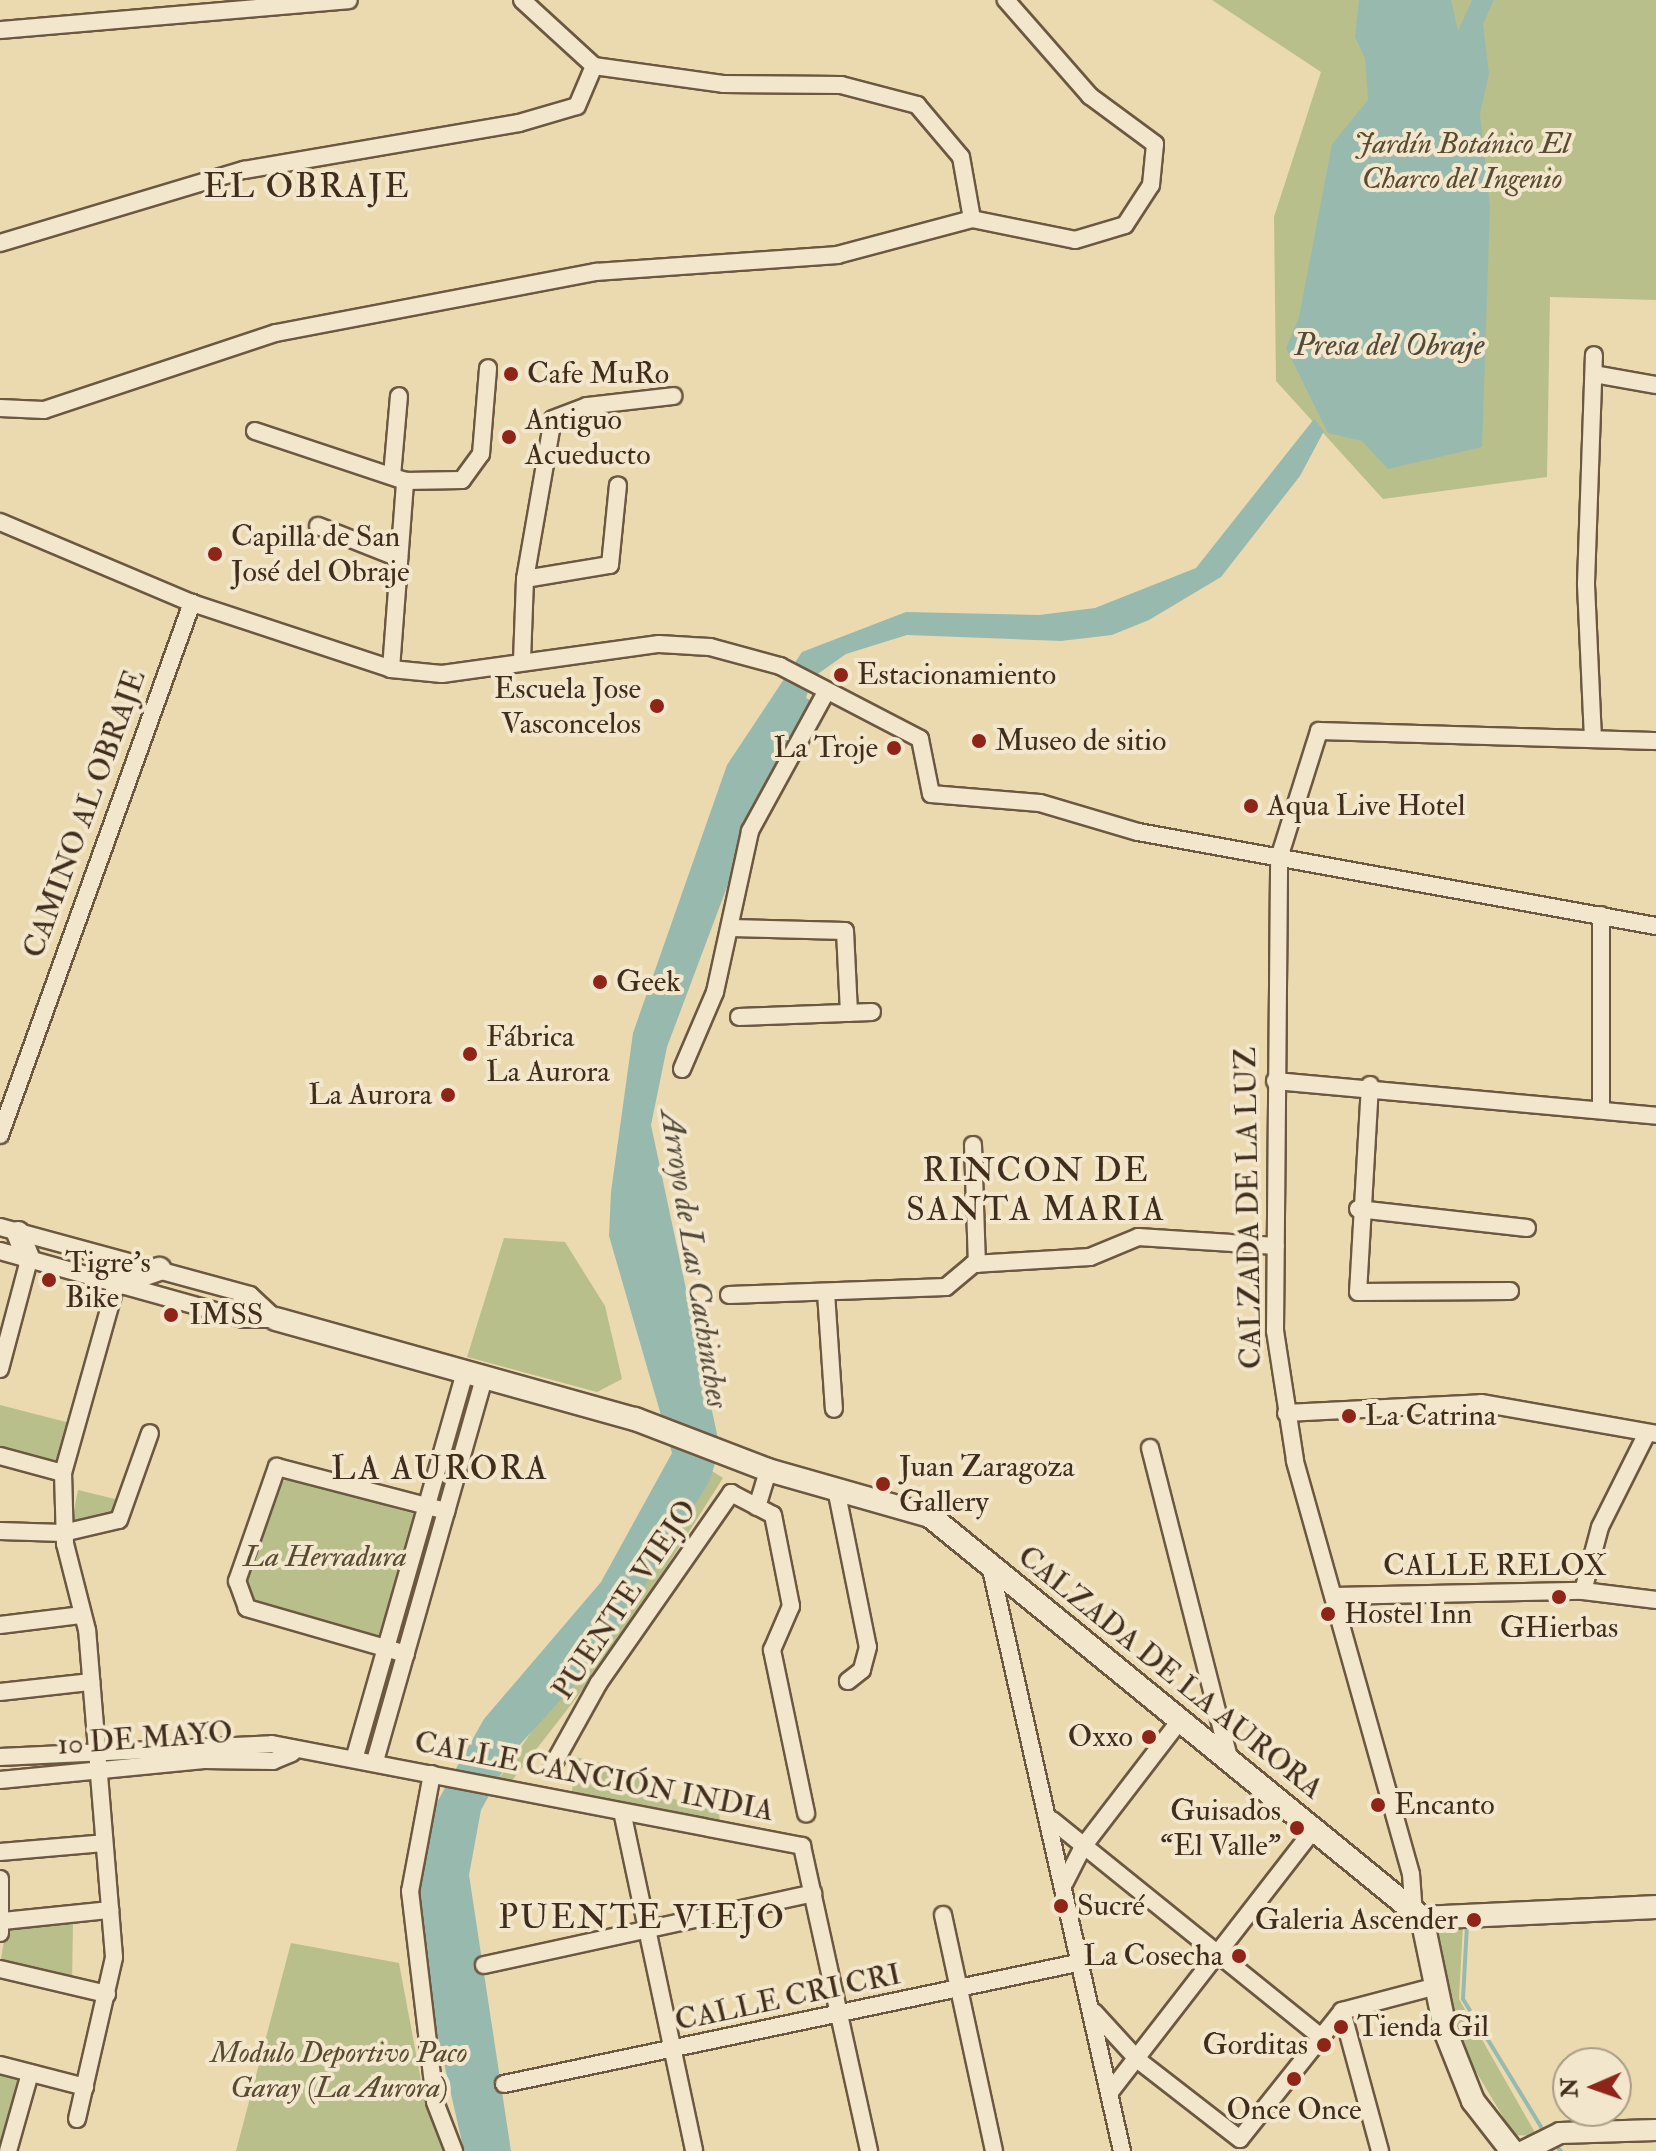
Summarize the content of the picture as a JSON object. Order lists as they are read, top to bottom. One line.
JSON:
{"streets":{"main road":["CALZADA DE LA LUZ","CALZADA DE LA AURORA"],"street":["CAMINO AL OBRAJE","CALLE RELOX","PUENTE VIEJO","10 DE MAYO","CALLE CANCIÓN INDIA","CALLE CRI CRI"]},"crossings":[["CALZADA DE LA LUZ","CALLE RELOX"],["CALZADA DE LA LUZ","CALZADA DE LA AURORA"],["10 DE MAYO","CALLE CANCIÓN INDIA"]],"districts":["EL OBRAJE","RINCON DE SANTA MARIA","LA AURORA","PUENTE VIEJO"],"water":["Presa del Obraje","Arroyo de Las Cachinches"],"parks":["Jardín Botánico El Charco del Ingenio","La Herradura","Modulo Deportivo Paco Garay (La Aurora)"],"places":["Cafe MuRo","Antiguo Acueducto","Capilla de San José del Obraje","Estacionamiento","Escuela Jose Vasconcelos","Museo de sitio","La Troje","Aqua Live Hotel","Geek","Fábrica La Aurora","La Aurora","Tigre's Bike","IMSS","La Catrina","Juan Zaragoza Gallery","GHierbas","Hostel Inn","Oxxo","Encanto","Guisados “El Valle”","Sucré","Galeria Ascender","La Cosecha","Tienda Gil","Gorditas","Once Once"],"north":"left"}
